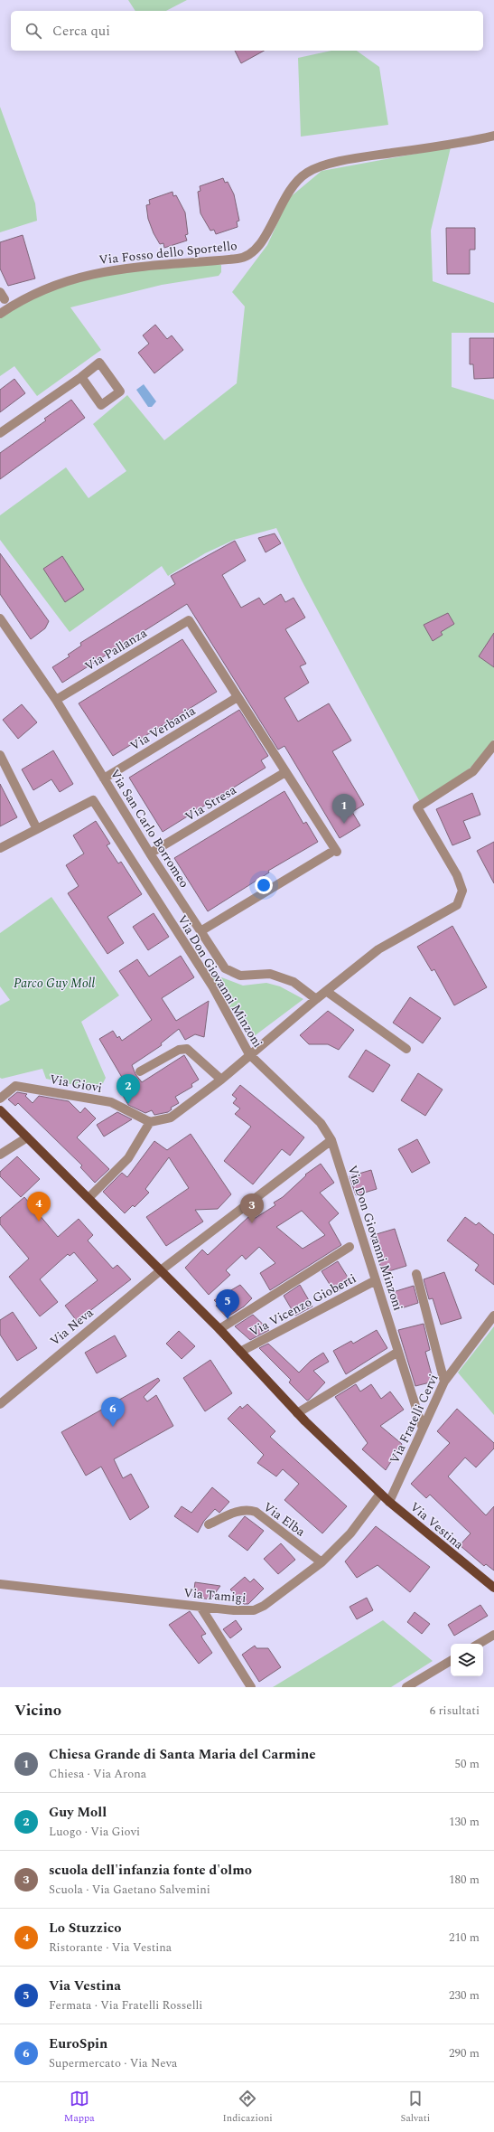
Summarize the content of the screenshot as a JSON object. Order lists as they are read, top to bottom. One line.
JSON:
{"streets":{"main road":["Via Vestina"],"street":["Via Fosso dello Sportello","Via Pallanza","Via Verbania","Via Stresa","Via San Carlo Borromeo","Via Don Giovanni Minzoni","Via Giovi","Via Vicenzo Gioberti","Via Neva","Via Fratelli Cervi","Via Elba","Via Tamigi"]},"crossings":[["Via Pallanza","Via Verbania"],["Via Pallanza","Via San Carlo Borromeo"],["Via Verbania","Via San Carlo Borromeo"],["Via Stresa","Via San Carlo Borromeo"],["Via Don Giovanni Minzoni","Via Vicenzo Gioberti"],["Via Don Giovanni Minzoni","Via Neva"],["Via Don Giovanni Minzoni","Via Fratelli Cervi"],["Via Vicenzo Gioberti","Via Vestina"],["Via Neva","Via Vestina"],["Via Fratelli Cervi","Via Vestina"],["Via Elba","Via Tamigi"],["Via Vestina","Via Tamigi"]],"parks":["Parco Guy Moll"],"page":{"search":"Cerca qui","pins":["1","2","4","3","5","6"],"heading":["Vicino","6 risultati"],"list":[{"mark":"1","name":"Chiesa Grande di Santa Maria del Carmine","note":"Chiesa · Via Arona","value":"50 m"},{"mark":"2","name":"Guy Moll","note":"Luogo · Via Giovi","value":"130 m"},{"mark":"3","name":"scuola dell'infanzia fonte d'olmo","note":"Scuola · Via Gaetano Salvemini","value":"180 m"},{"mark":"4","name":"Lo Stuzzico","note":"Ristorante · Via Vestina","value":"210 m"},{"mark":"5","name":"Via Vestina","note":"Fermata · Via Fratelli Rosselli","value":"230 m"},{"mark":"6","name":"EuroSpin","note":"Supermercato · Via Neva","value":"290 m"}],"nav":["Mappa","Indicazioni","Salvati"]}}
